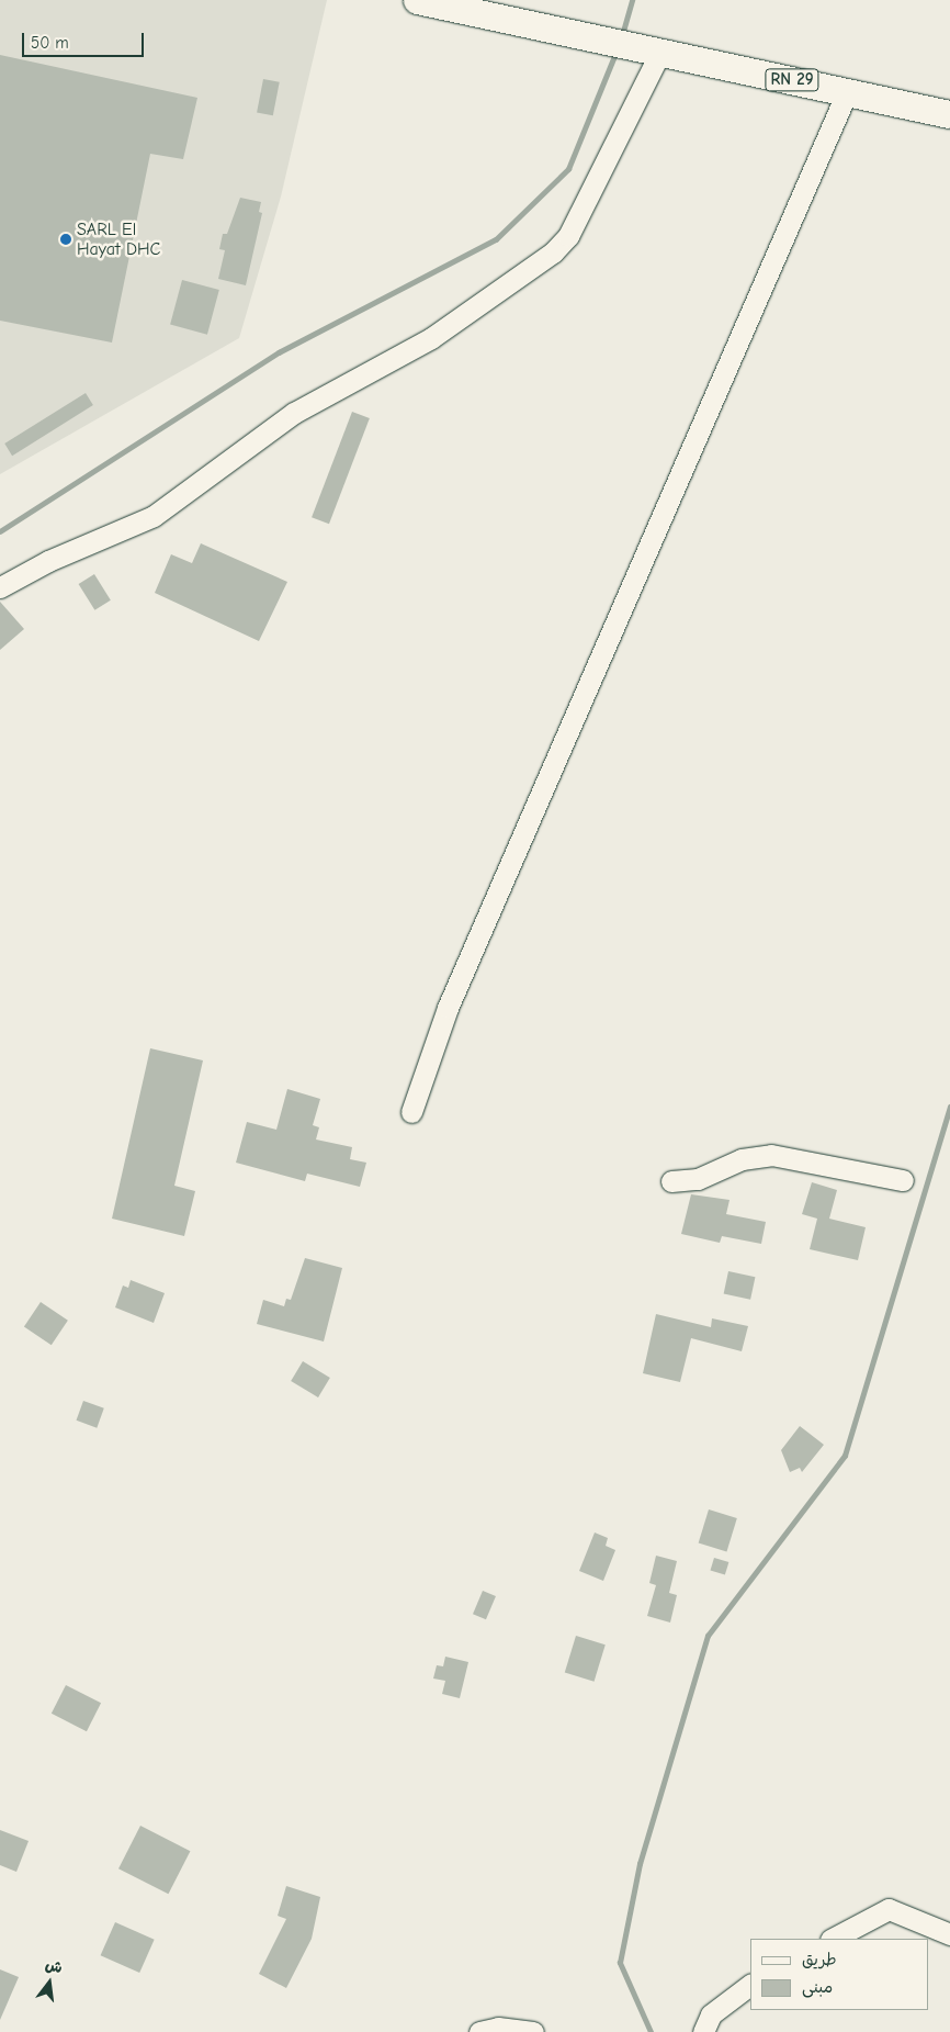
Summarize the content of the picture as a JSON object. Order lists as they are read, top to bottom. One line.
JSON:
{"streets":{"main road":["RN 29"]},"places":["SARL El Hayat DHC"],"legend":["طريق","مبنى"],"scale_bar":"50 m","north":"top"}
